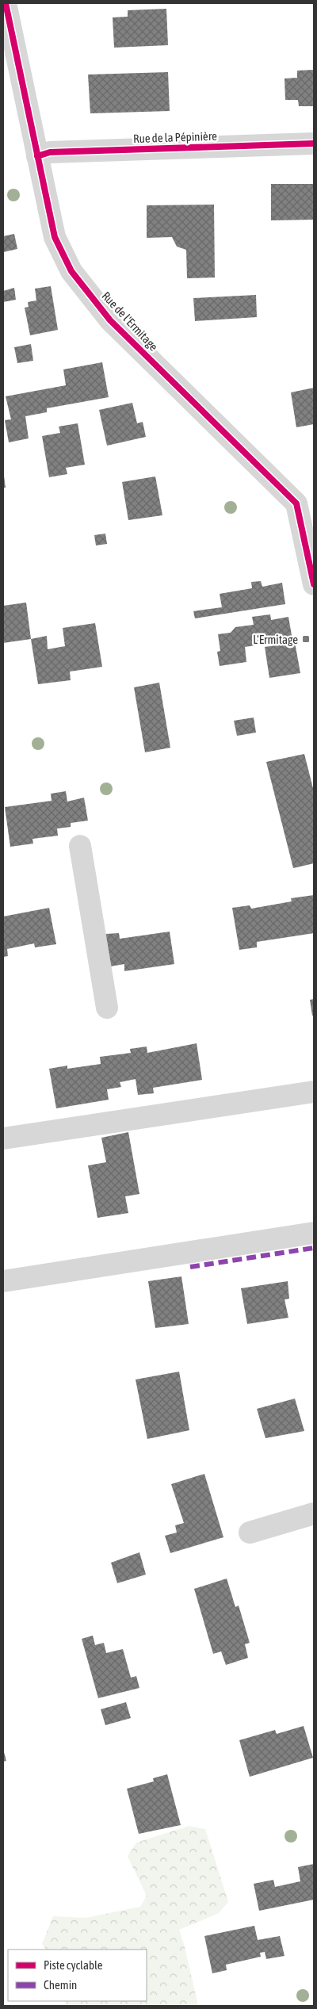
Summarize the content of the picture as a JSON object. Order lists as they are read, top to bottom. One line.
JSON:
{"streets":{"street":["Rue de la Pépinière","Rue de l'Ermitage"]},"crossings":[["Rue de la Pépinière","Rue de l'Ermitage"]],"places":{"transit":["L'Ermitage"]},"legend":["Piste cyclable","Chemin"]}
